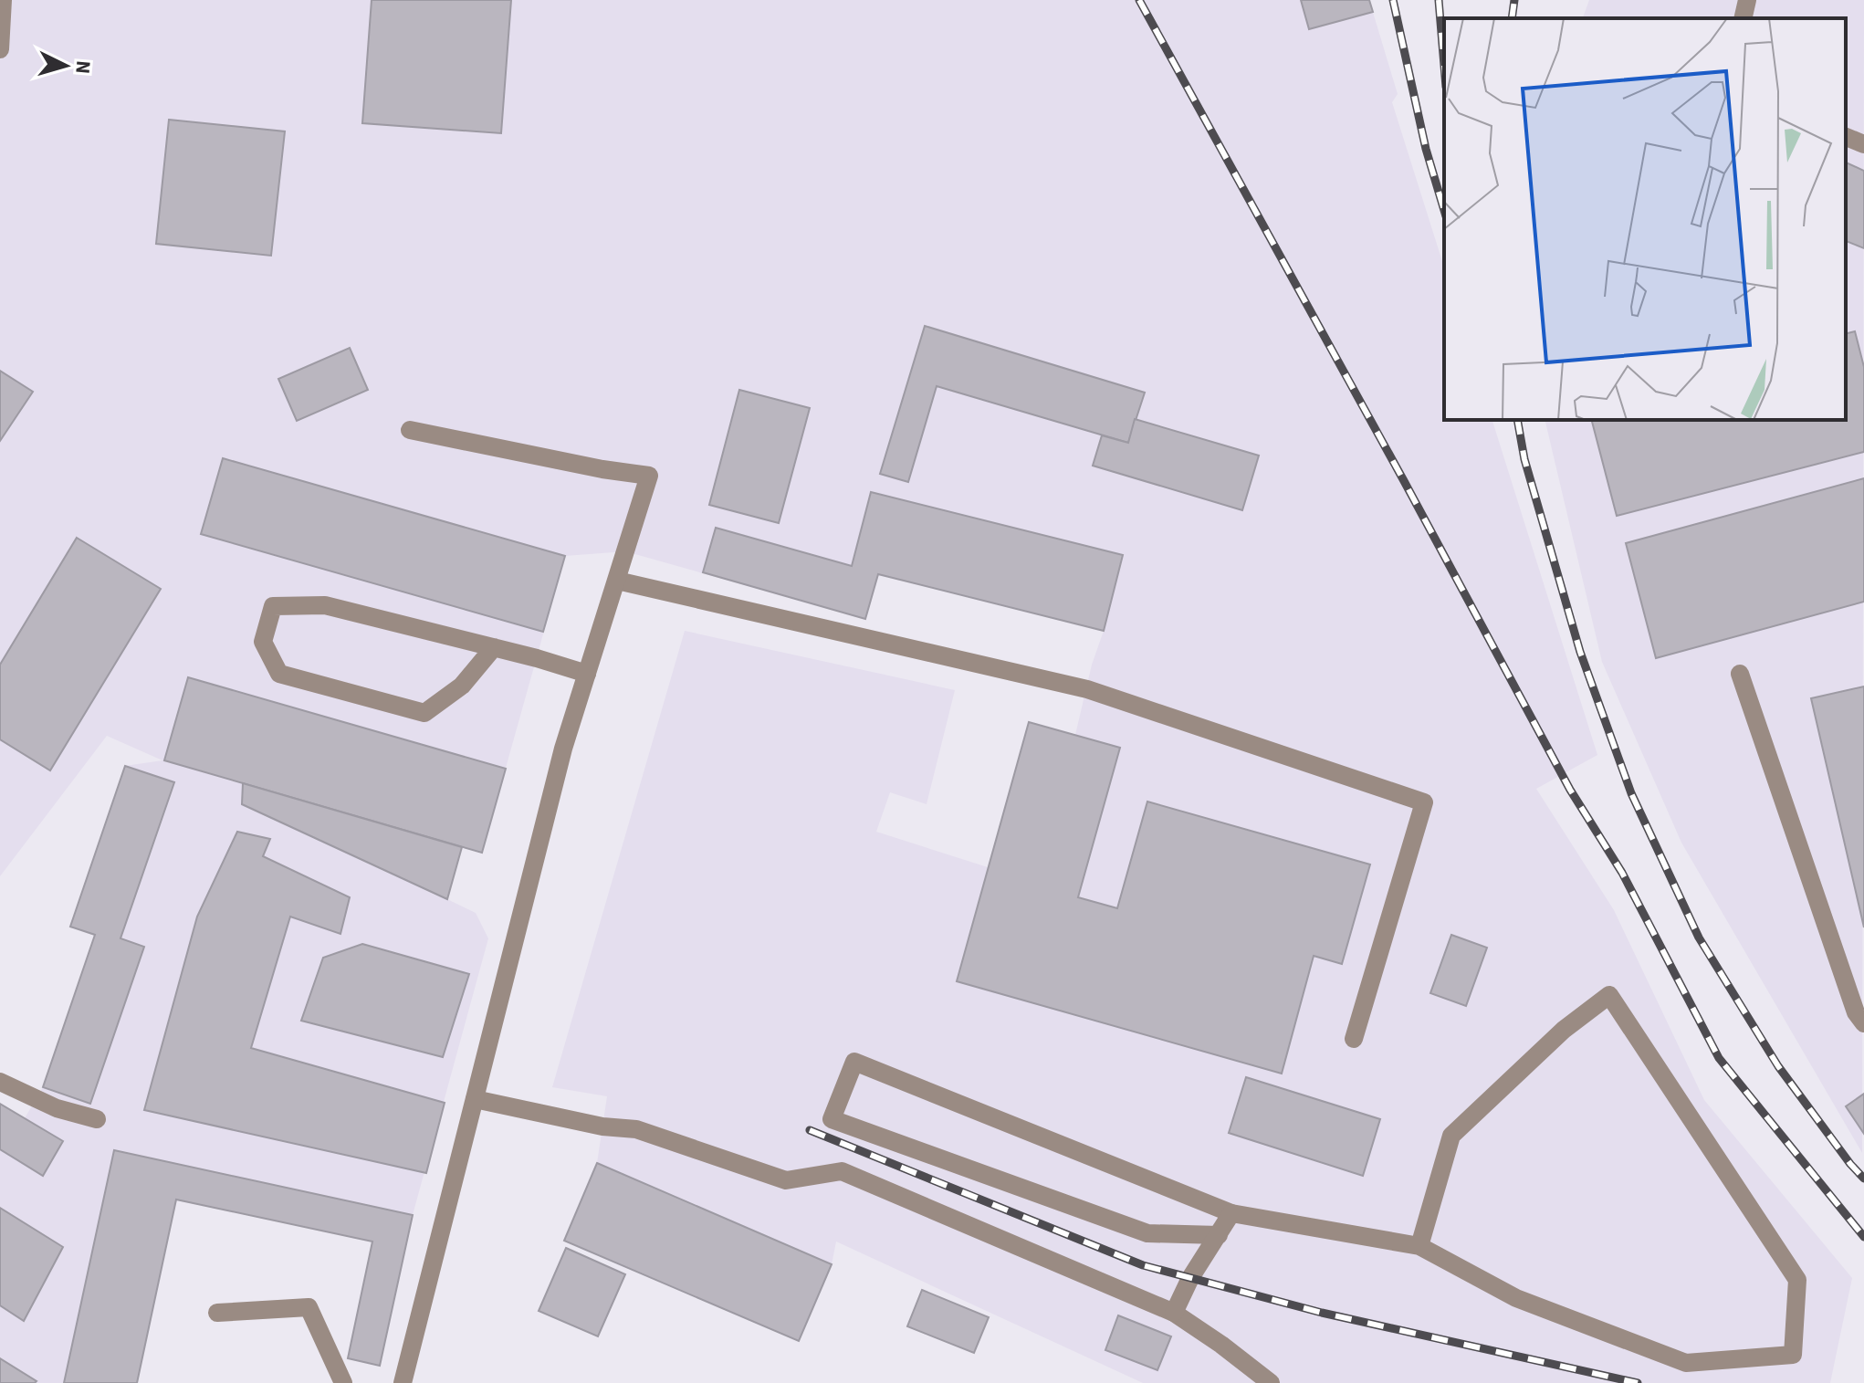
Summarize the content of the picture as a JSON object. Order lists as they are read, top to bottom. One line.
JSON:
{"north":"right"}
